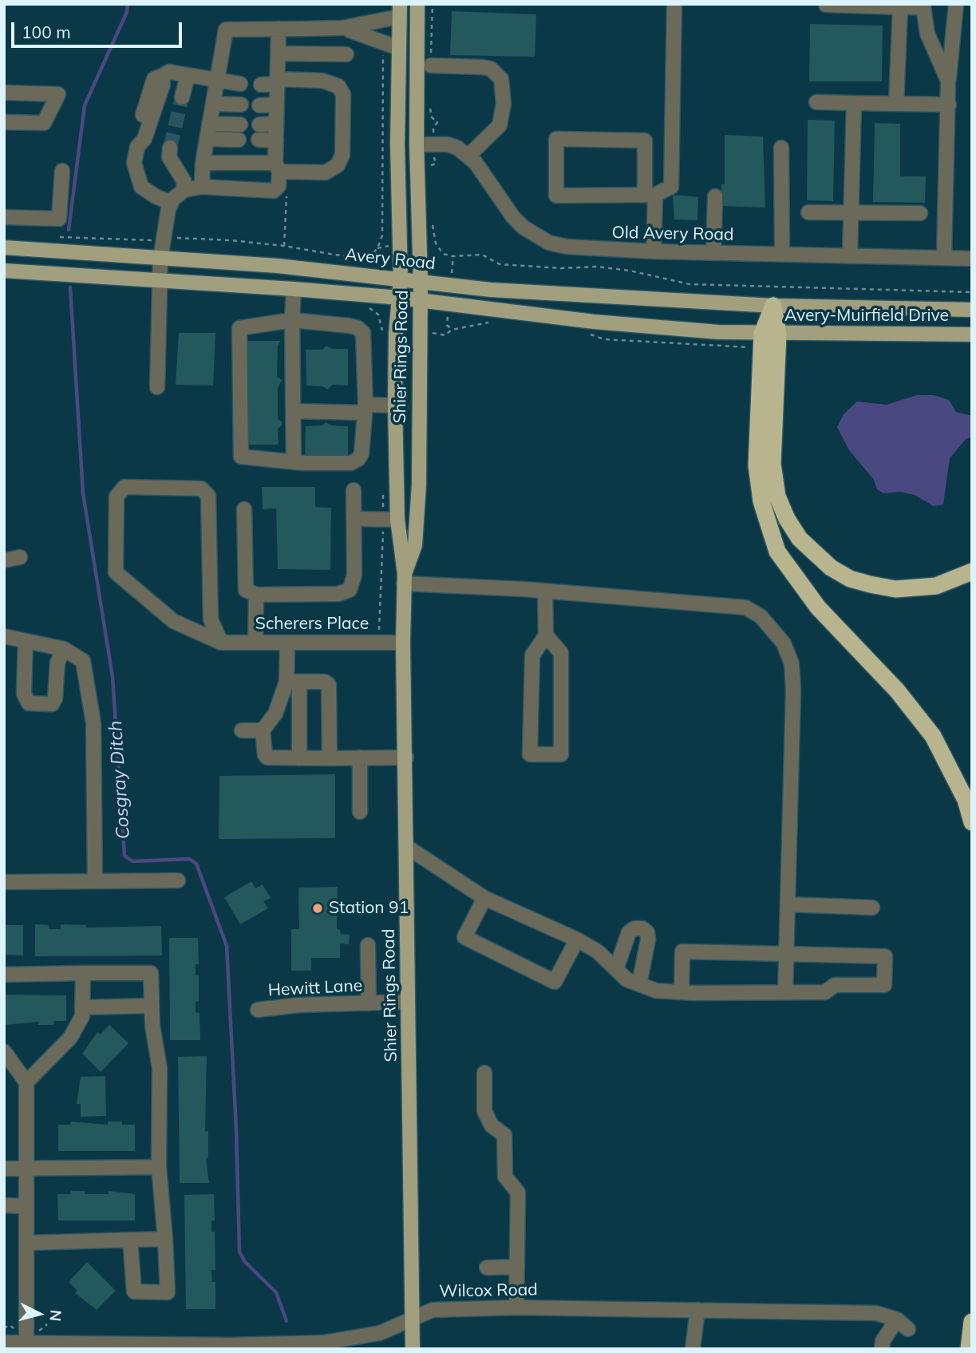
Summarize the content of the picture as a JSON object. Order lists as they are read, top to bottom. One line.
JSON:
{"streets":{"main road":["Avery Road","Avery-Muirfield Drive","Shier Rings Road"],"street":["Old Avery Road","Scherers Place","Hewitt Lane","Wilcox Road"]},"crossings":[["Old Avery Road","Shier Rings Road"],["Avery Road","Avery-Muirfield Drive"],["Avery Road","Shier Rings Road"],["Shier Rings Road","Scherers Place"],["Shier Rings Road","Hewitt Lane"],["Shier Rings Road","Wilcox Road"]],"water":["Cosgray Ditch"],"places":["Station 91"],"scale_bar":"100 m","north":"right"}
